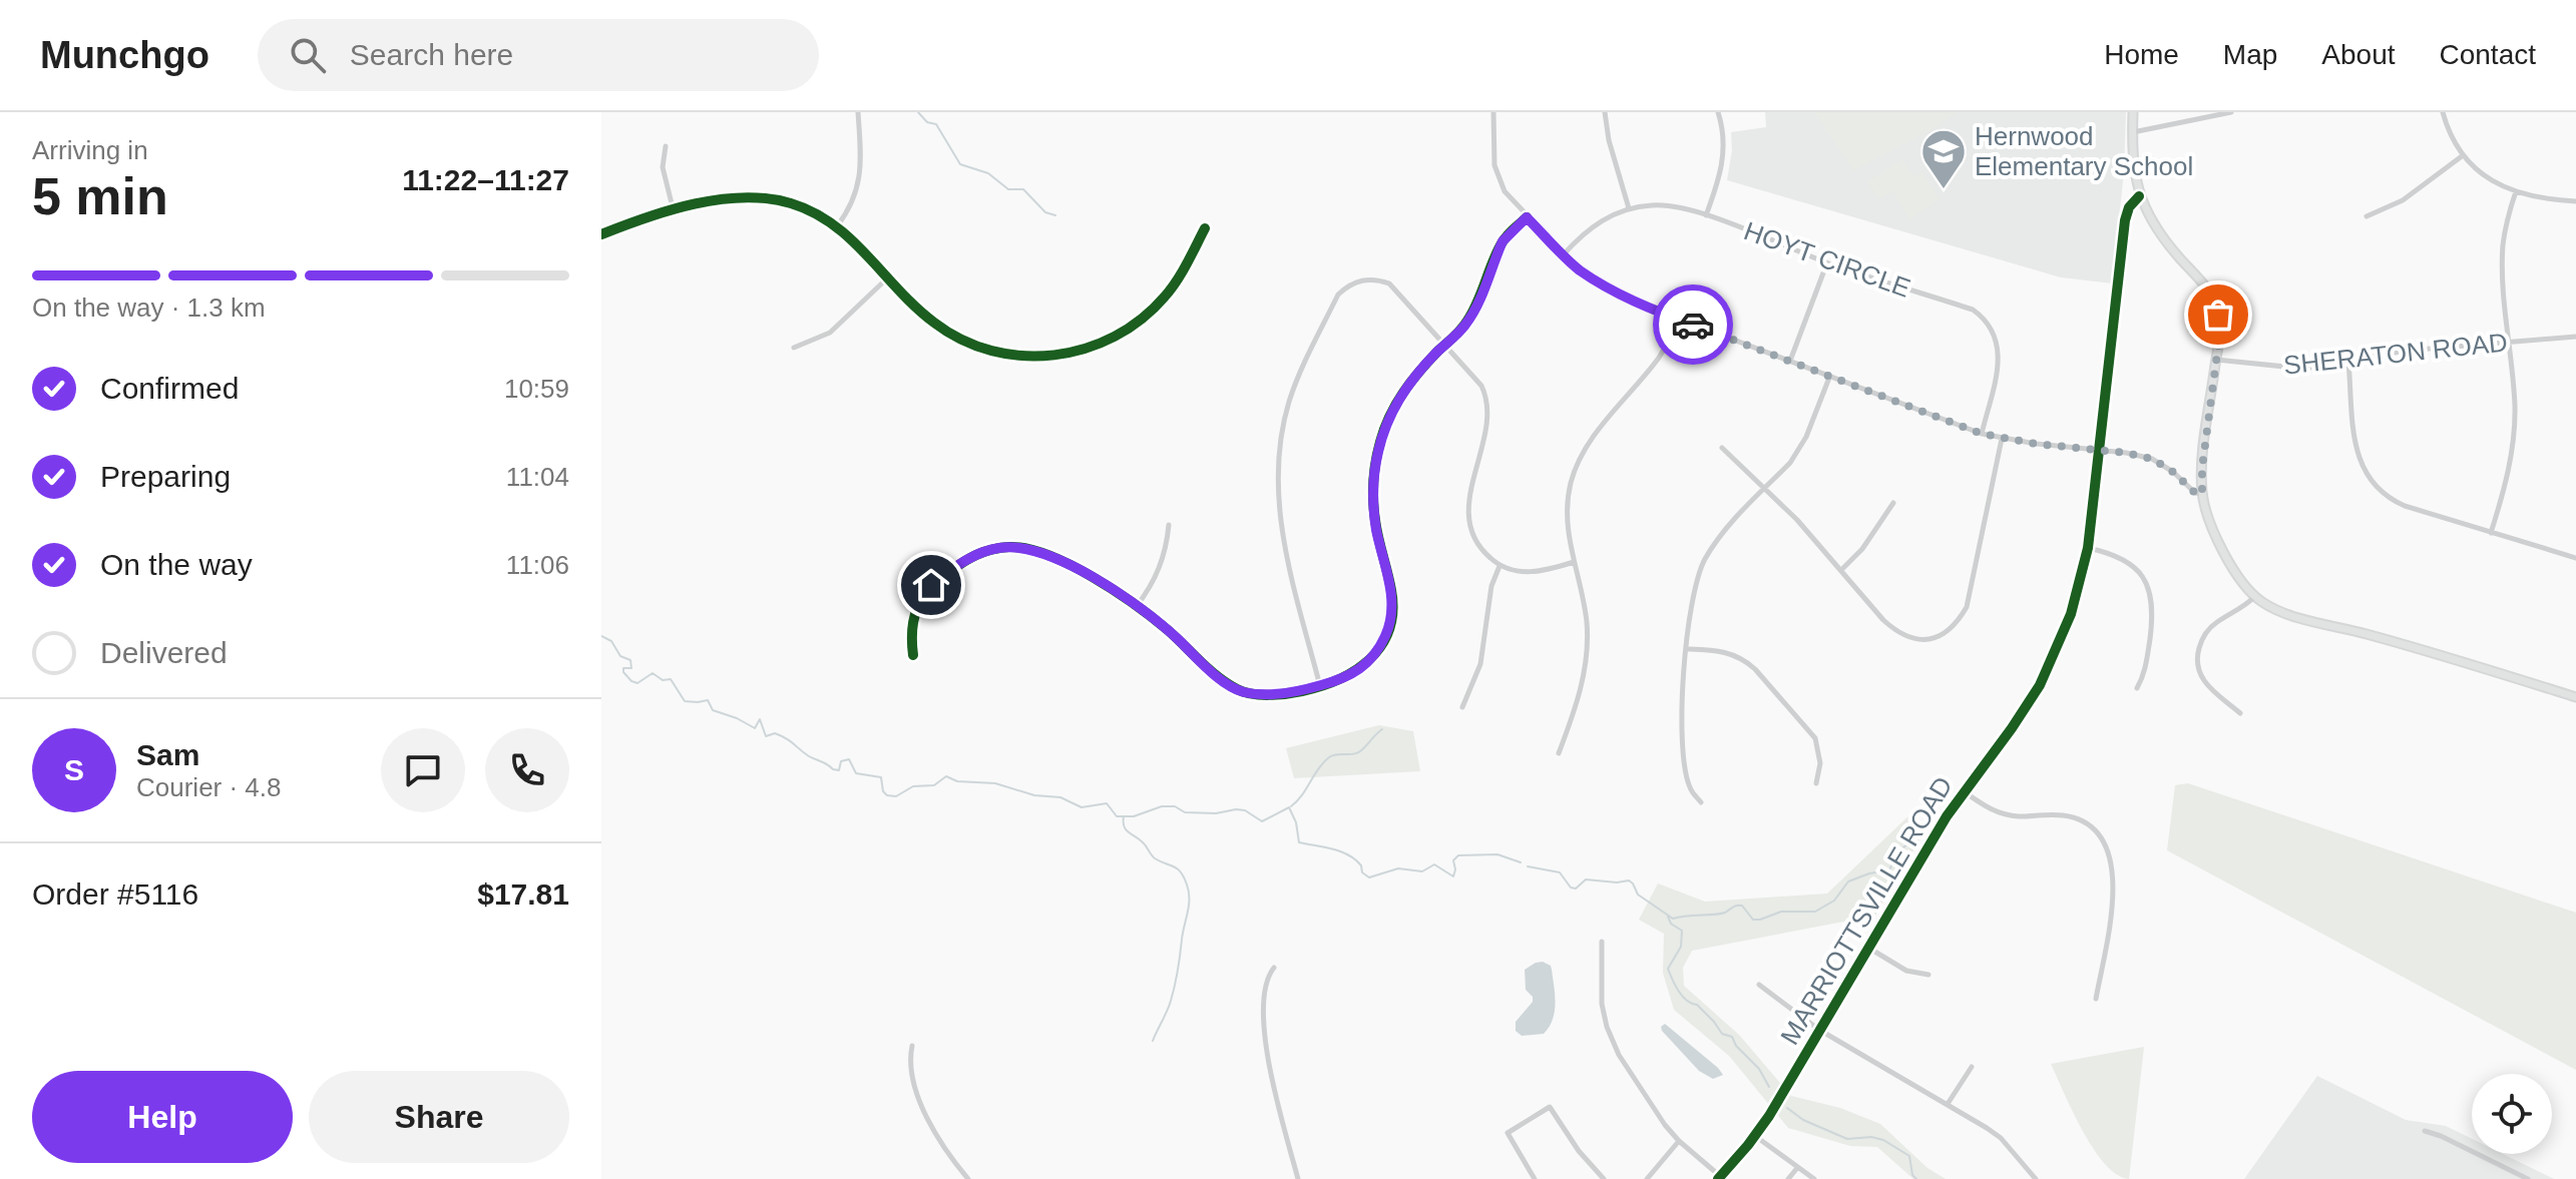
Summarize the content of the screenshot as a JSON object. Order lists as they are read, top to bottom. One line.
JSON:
{"streets":{"street":["HOYT CIRCLE","SHERATON ROAD","MARRIOTTSVILLE ROAD"]},"places":{"school or university":["Hernwood Elementary School"]},"page":{"header":"Munchgo","search":"Search here","nav":["Home","Map","About","Contact"],"heading":["5 min","Arriving in","11:22–11:27"],"panel":["Sam","Courier · 4.8","Order #5116","$17.81"],"bar":"On the way · 1.3 km","list":[["Confirmed","10:59"],["Preparing","11:04"],["On the way","11:06"],"Delivered"],"round":"S","buttons":["Help","Share"]}}
